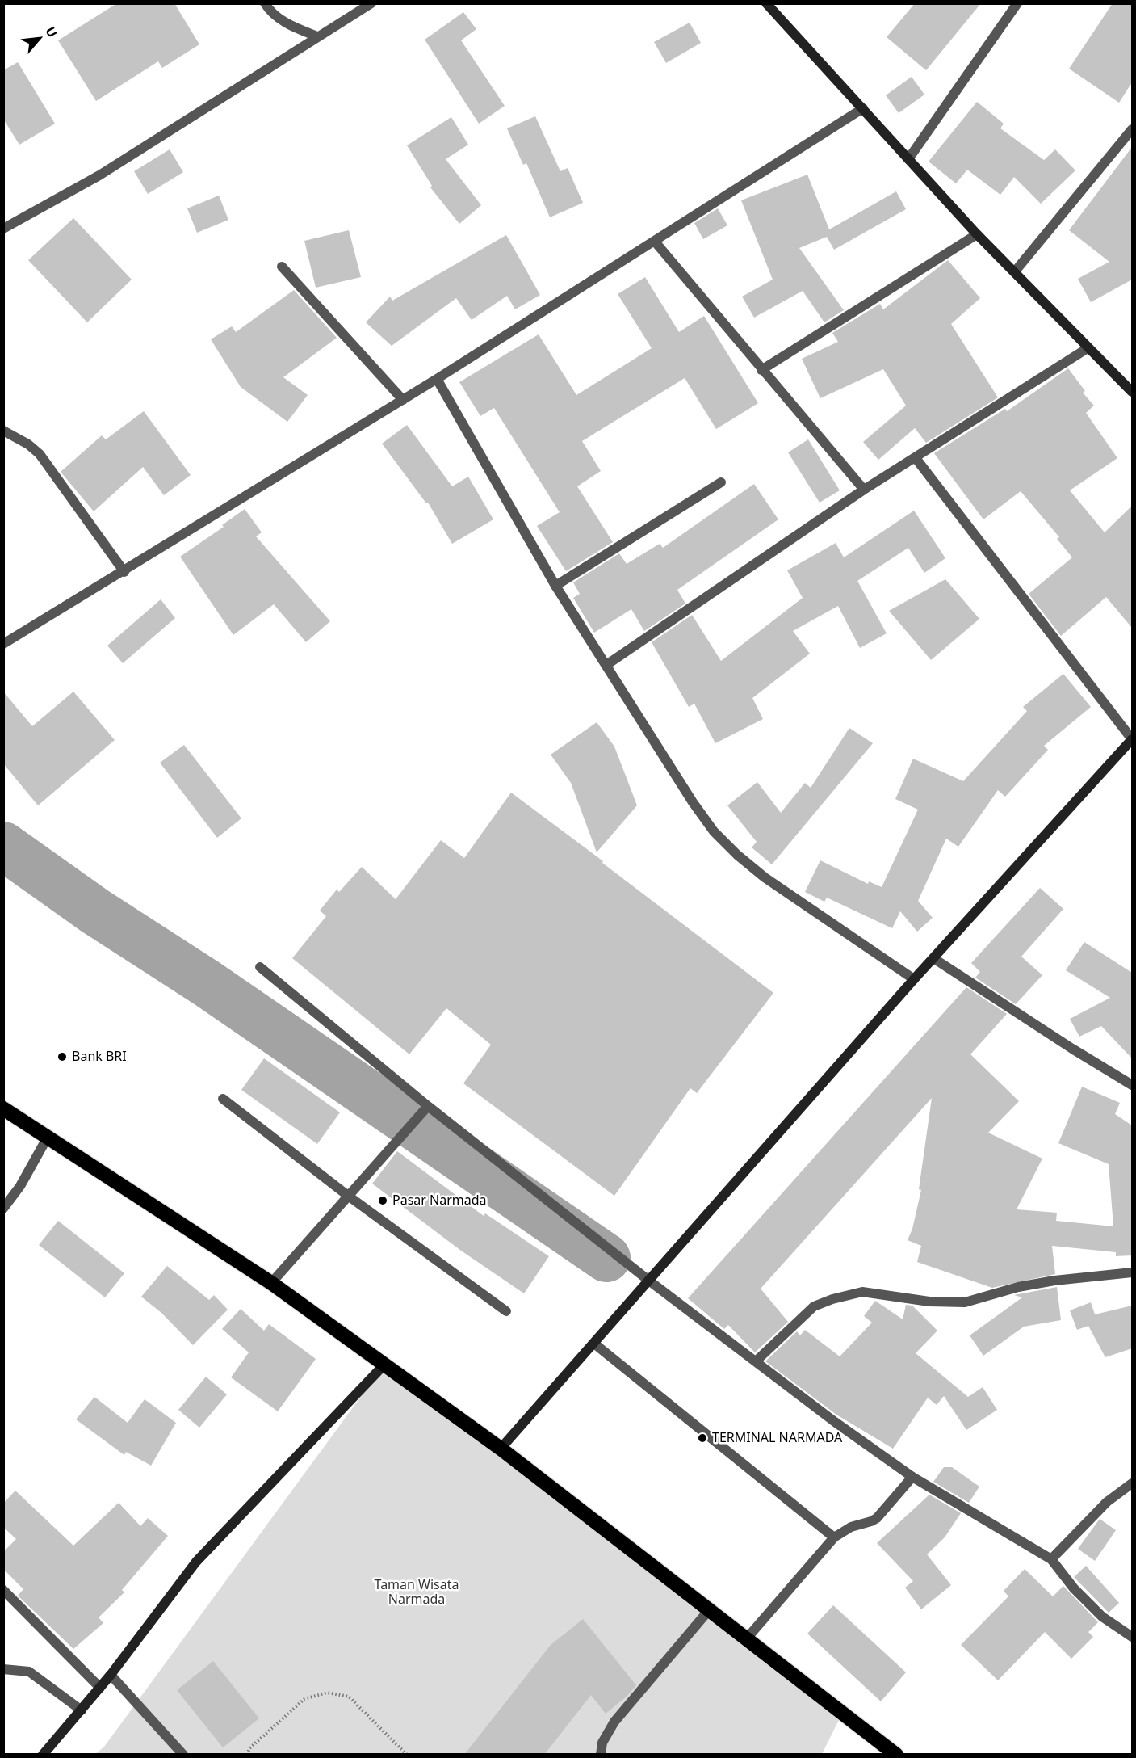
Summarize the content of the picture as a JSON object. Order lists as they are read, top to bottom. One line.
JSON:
{"parks":["Taman Wisata Narmada"],"places":["Bank BRI","Pasar Narmada","TERMINAL NARMADA"],"north":"top right"}
